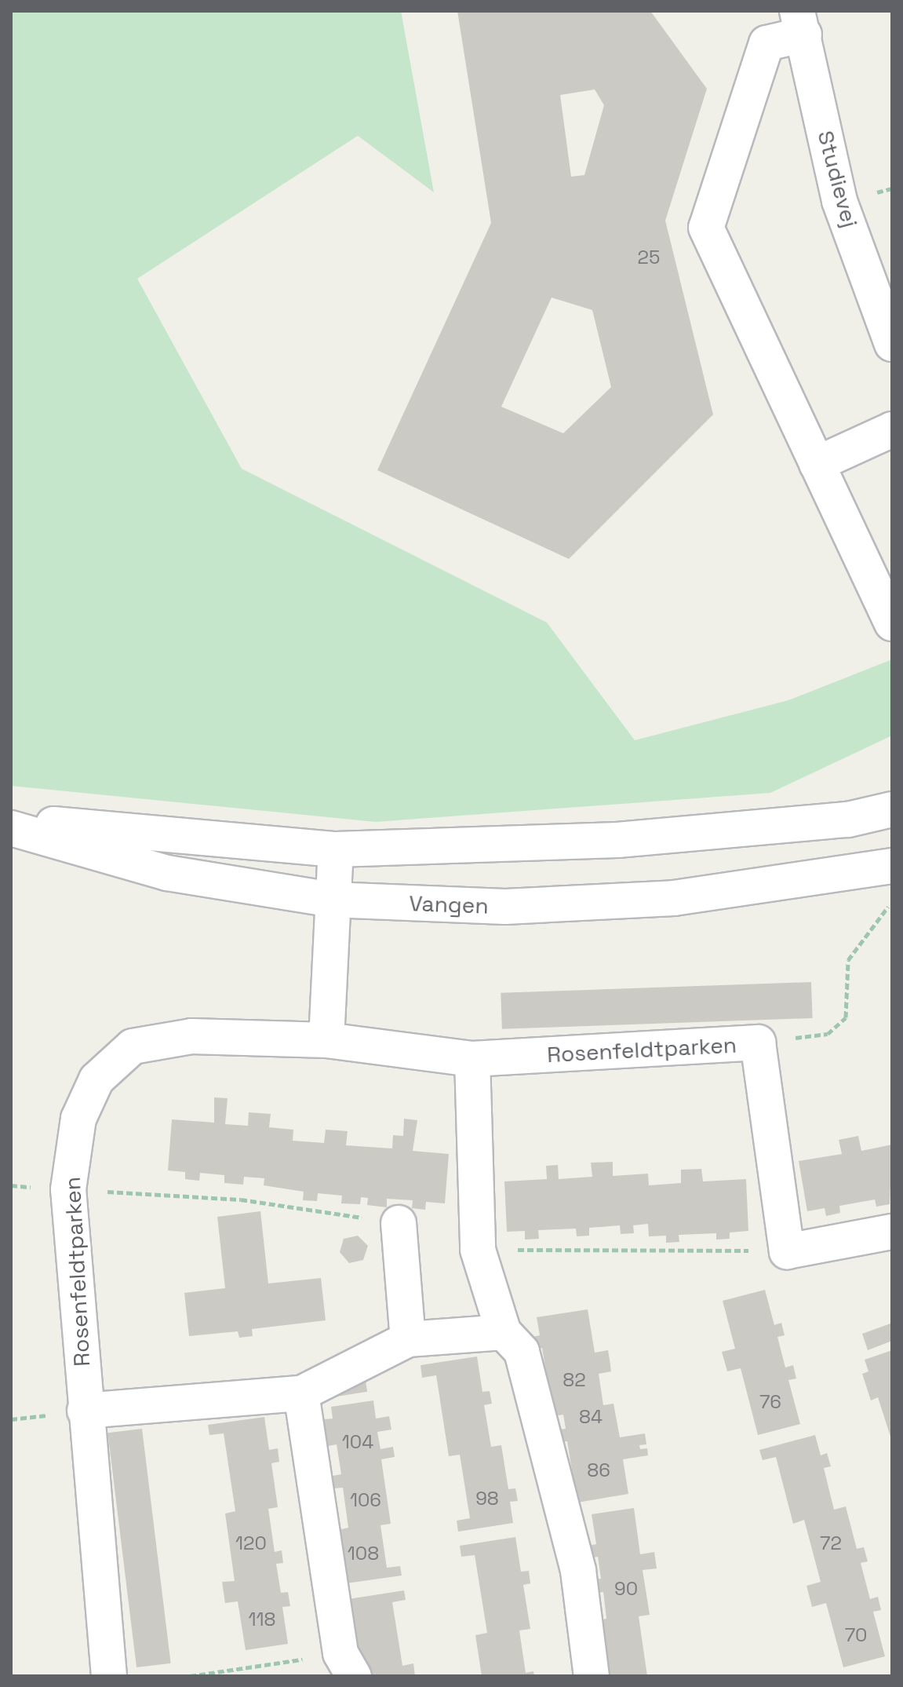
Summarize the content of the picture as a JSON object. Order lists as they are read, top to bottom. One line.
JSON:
{"streets":{"street":["Studievej","Vangen","Rosenfeldtparken"]},"house_numbers":["25","82","76","84","104","86","98","106","120","72","108","90","118","70"]}
